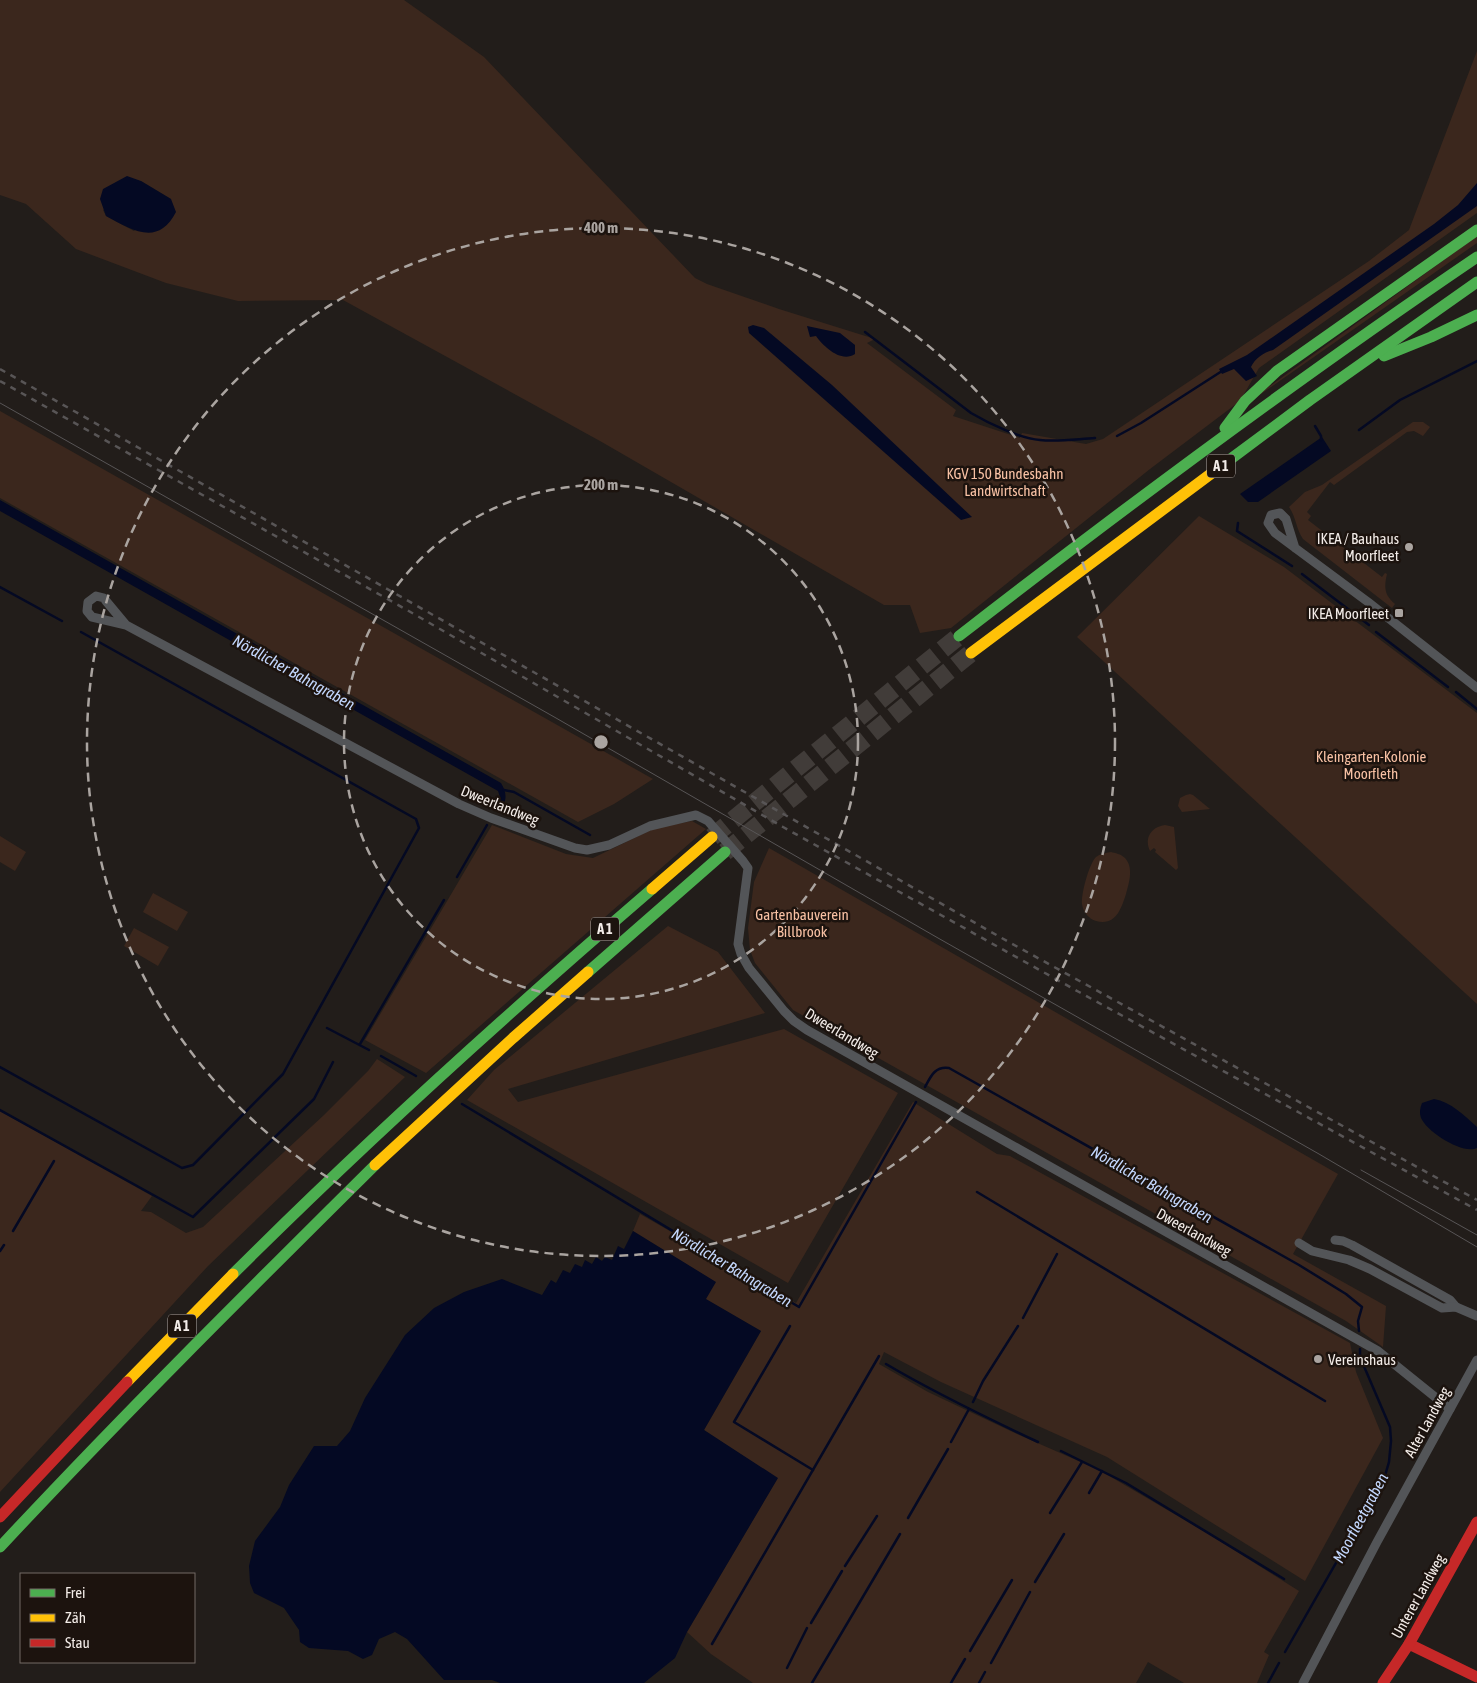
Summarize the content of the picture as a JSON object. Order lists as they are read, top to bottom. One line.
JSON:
{"streets":{"main road":["A 1","Unterer Landweg"],"street":["Dweerlandweg","Alter Landweg"]},"crossings":[["Dweerlandweg","Alter Landweg"]],"water":["Nördlicher Bahngraben","Moorfleetgraben"],"parks":["KGV 150 Bundesbahn Landwirtschaft","Kleingarten-Kolonie Moorfleth","Gartenbauverein Billbrook"],"places":{"other":["IKEA / Bauhaus Moorfleet","Vereinshaus"],"transit":["IKEA Moorfleet"]},"legend":["Frei","Zäh","Stau"],"rings":["400 m","200 m"]}
